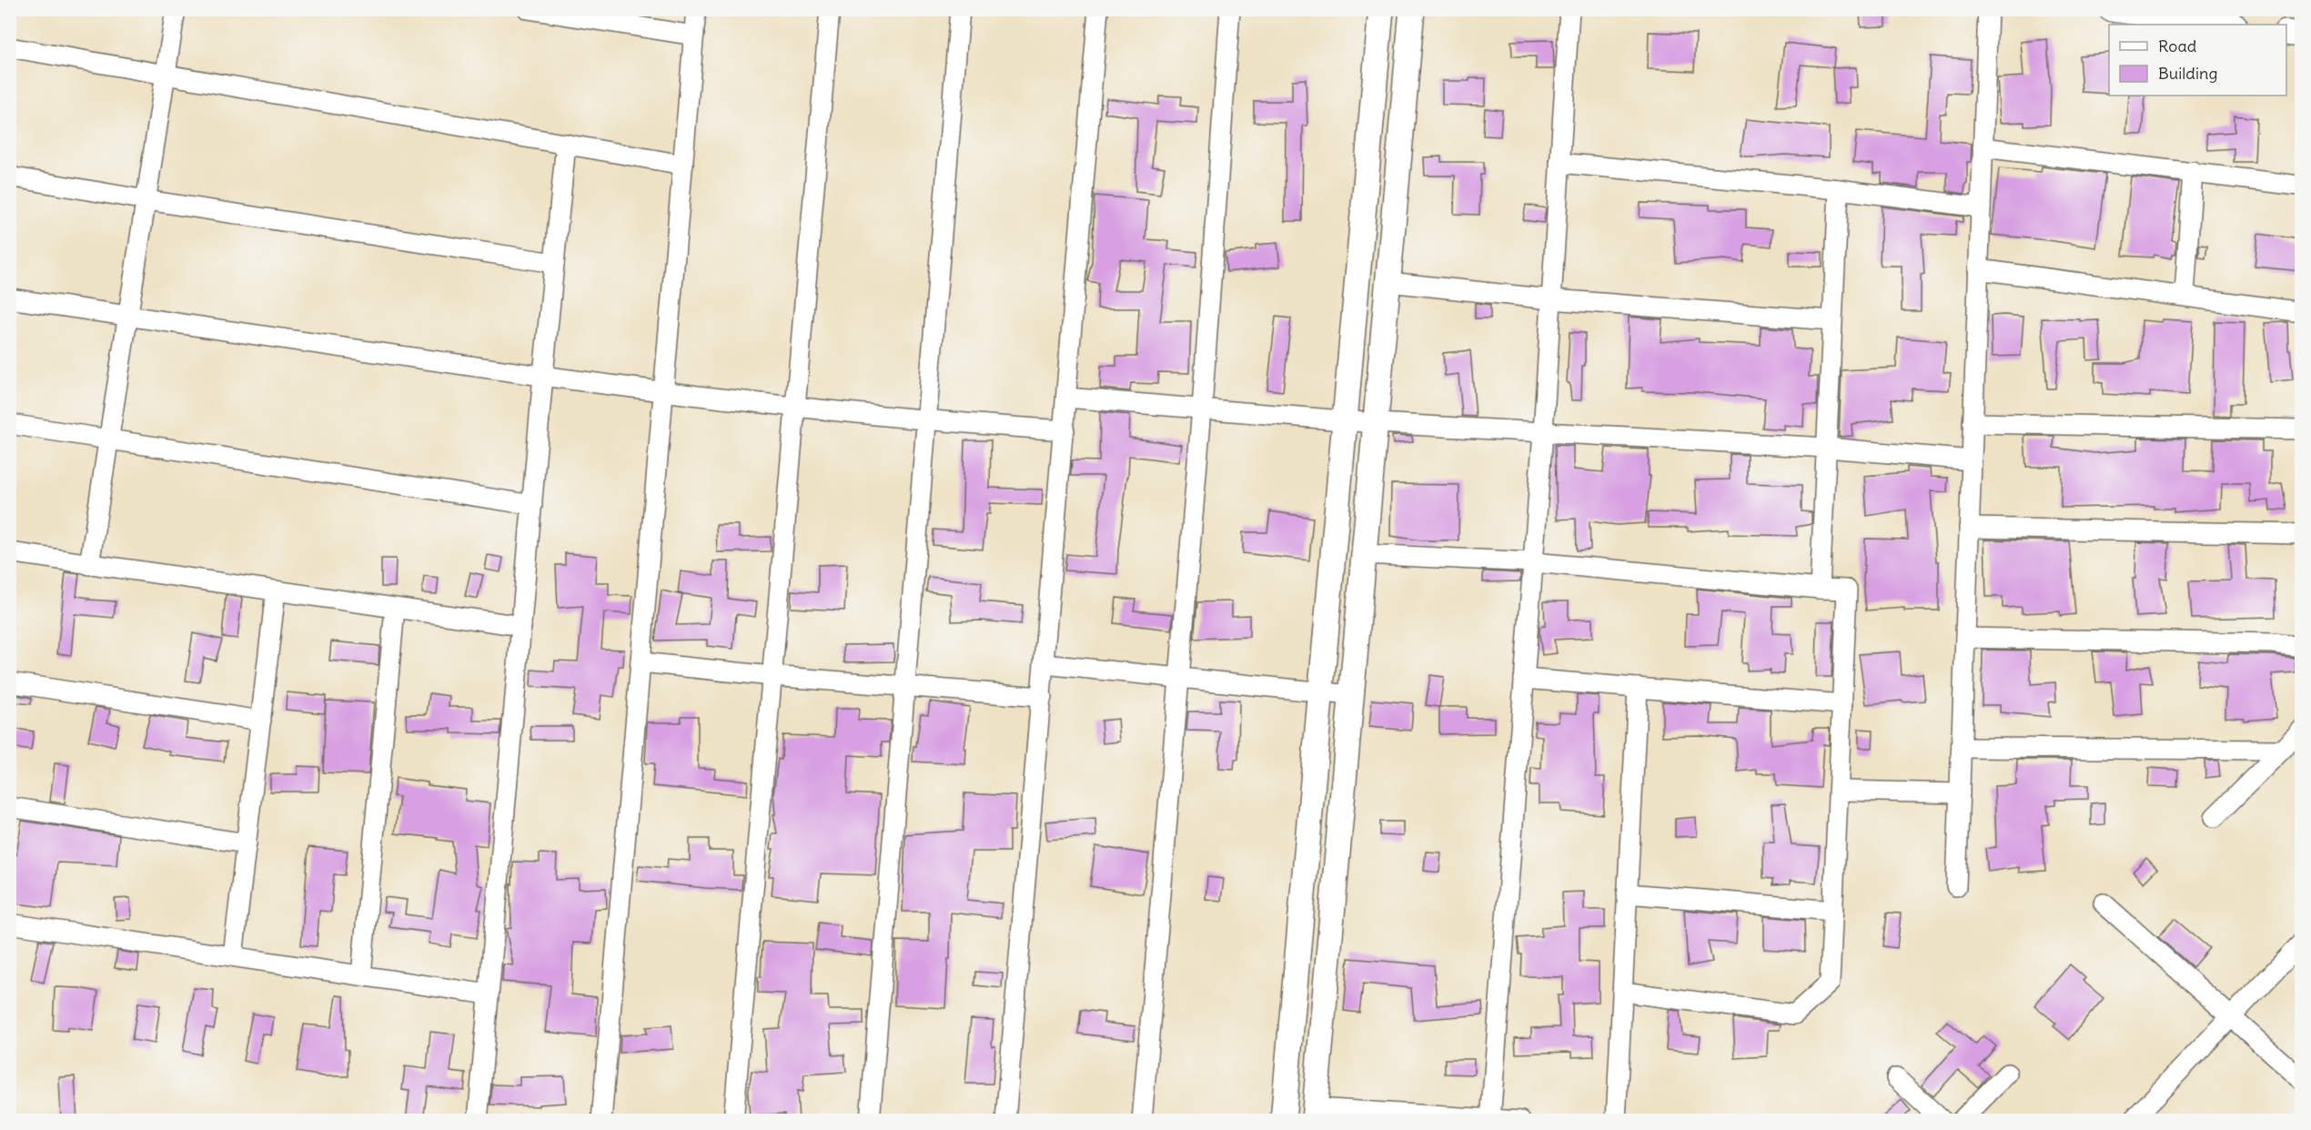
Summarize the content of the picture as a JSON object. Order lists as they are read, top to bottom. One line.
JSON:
{"legend":["Road","Building"]}
